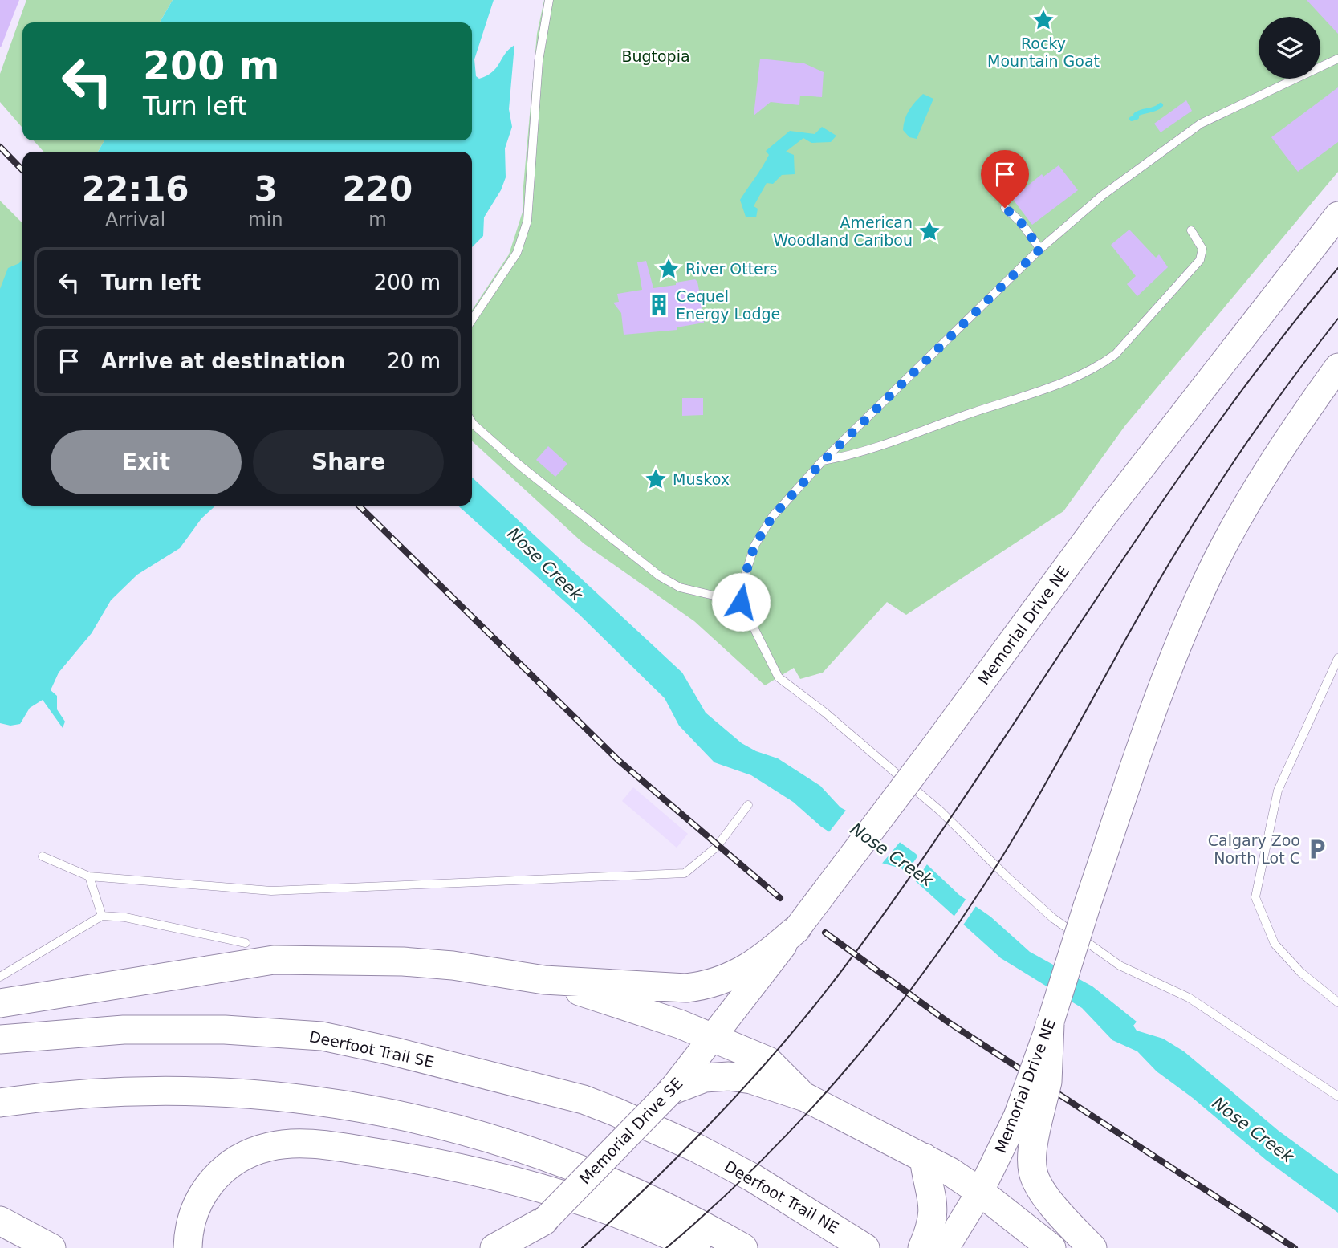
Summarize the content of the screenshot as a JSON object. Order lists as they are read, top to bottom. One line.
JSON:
{"streets":{"highway":["Memorial Drive NE","Deerfoot Trail SE","Memorial Drive SE","Deerfoot Trail NE"]},"crossings":[["Memorial Drive NE","Memorial Drive SE"],["Deerfoot Trail SE","Deerfoot Trail NE"]],"water":["Nose Creek"],"parks":["Bugtopia"],"places":{"place":["Rocky Mountain Goat","American Woodland Caribou","River Otters","Muskox"],"building":["Cequel Energy Lodge"],"parking":["Calgary Zoo North Lot C"]},"page":{"turn":["200 m","Turn left"],"eta":["22:16","Arrival","3","min","220","m"],"list":[{"name":"Turn left","value":"200 m"},{"name":"Arrive at destination","value":"20 m"}],"buttons":["Exit","Share"]}}
